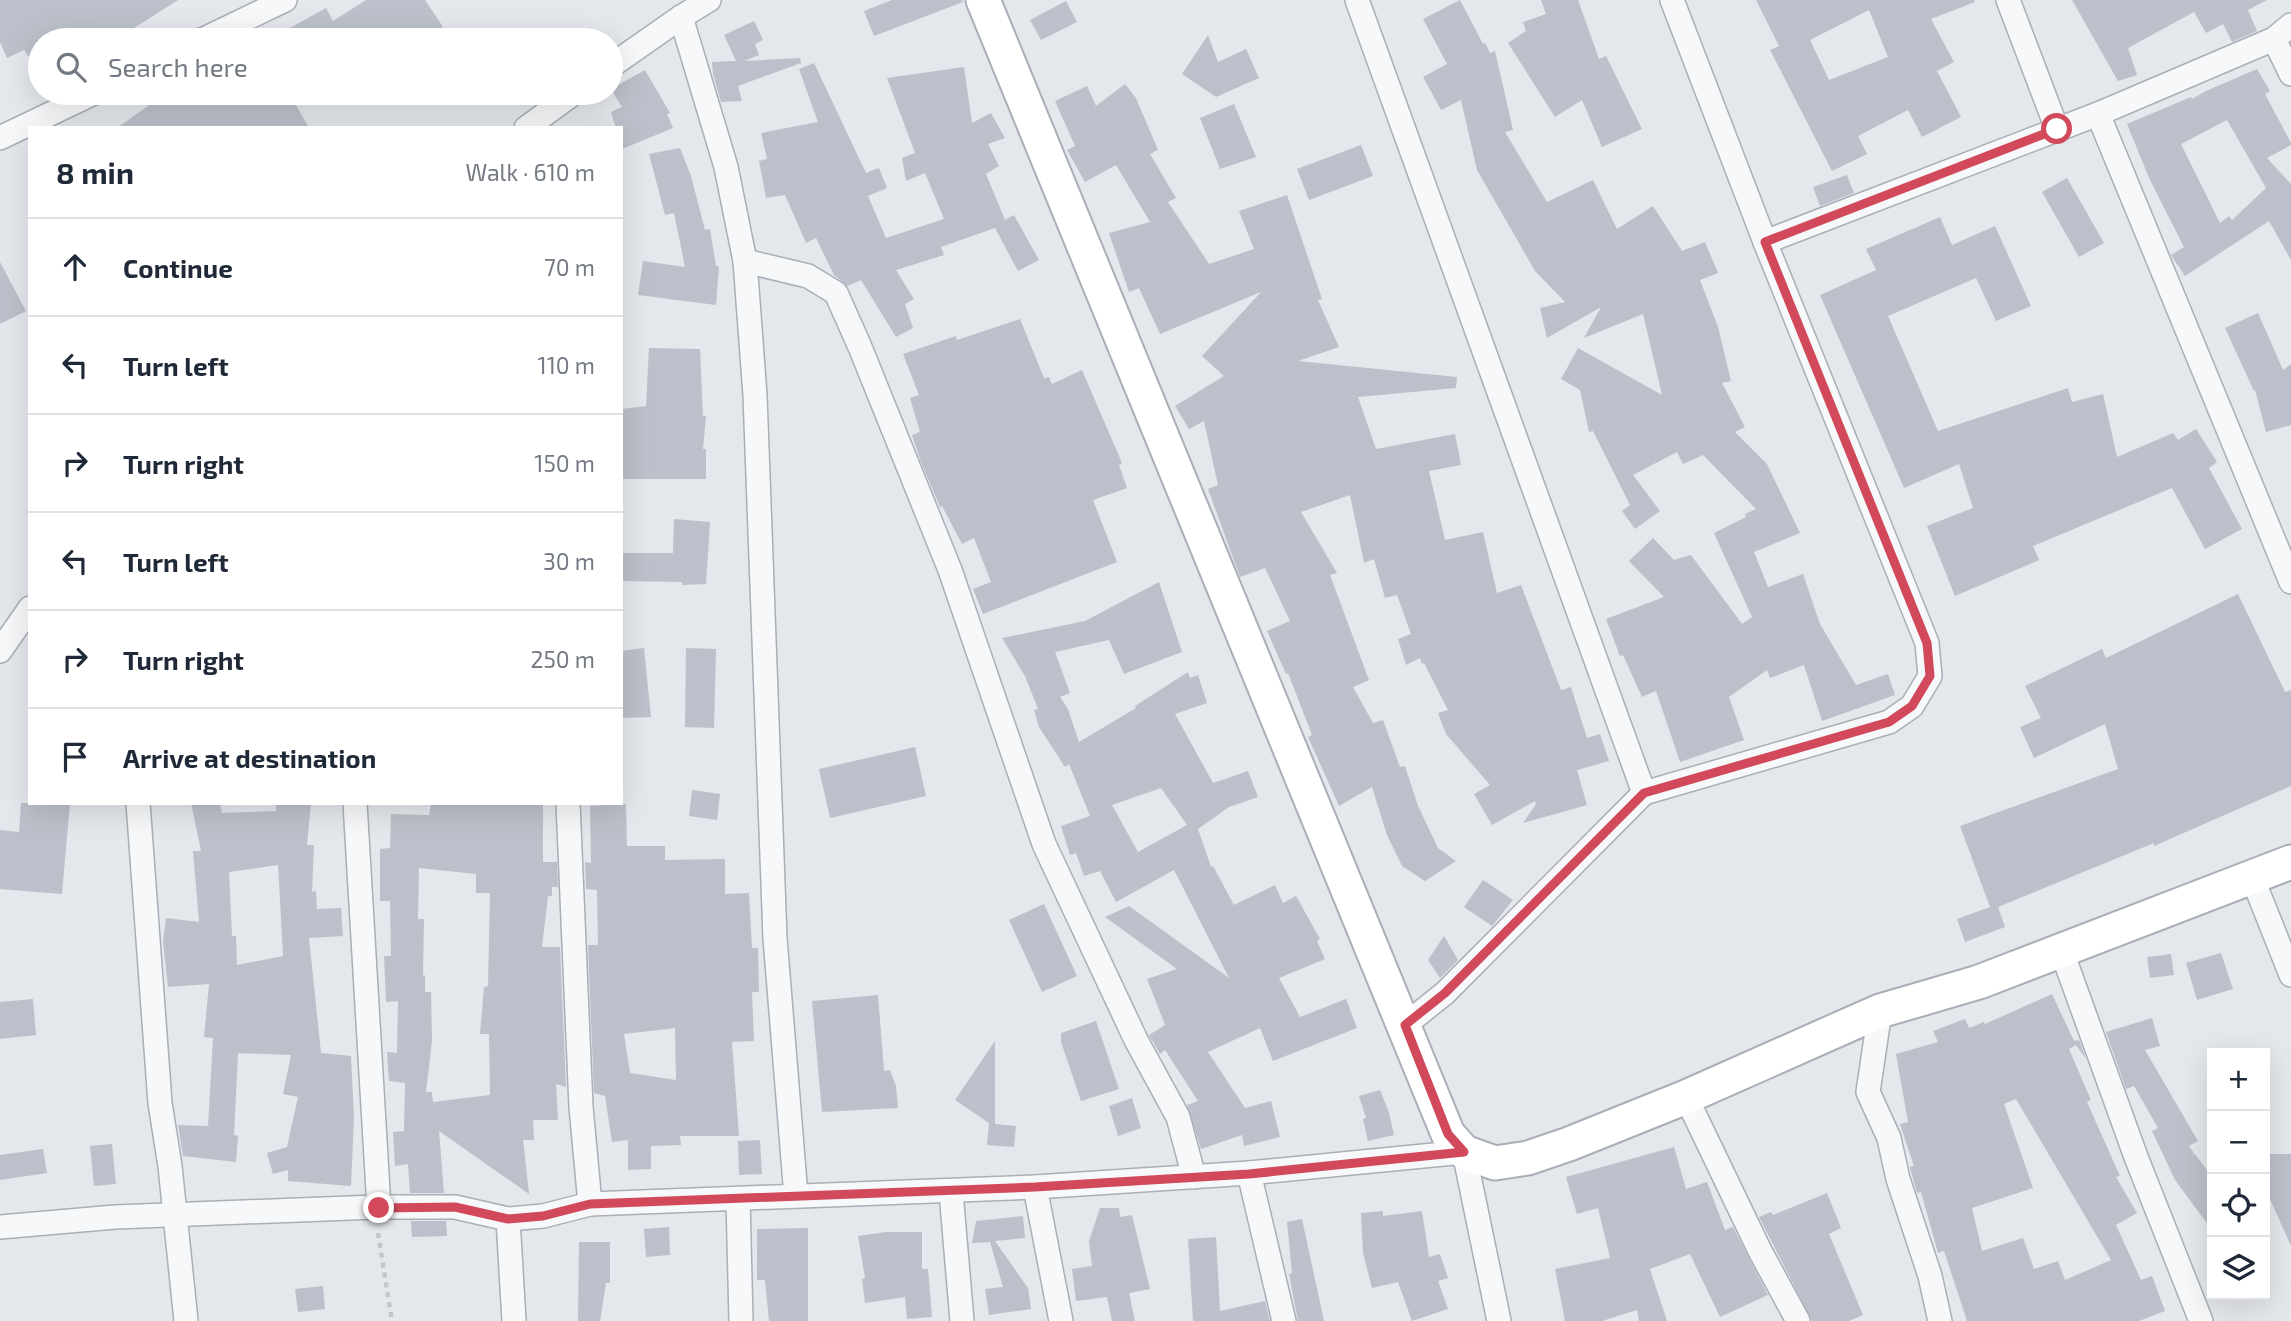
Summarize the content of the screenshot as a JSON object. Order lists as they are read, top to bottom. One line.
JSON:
{"page":{"search":"Search here","heading":["8 min","Walk · 610 m"],"list":[["Continue","70 m"],["Turn left","110 m"],["Turn right","150 m"],["Turn left","30 m"],["Turn right","250 m"],"Arrive at destination"],"map_buttons":["+","−"]}}
